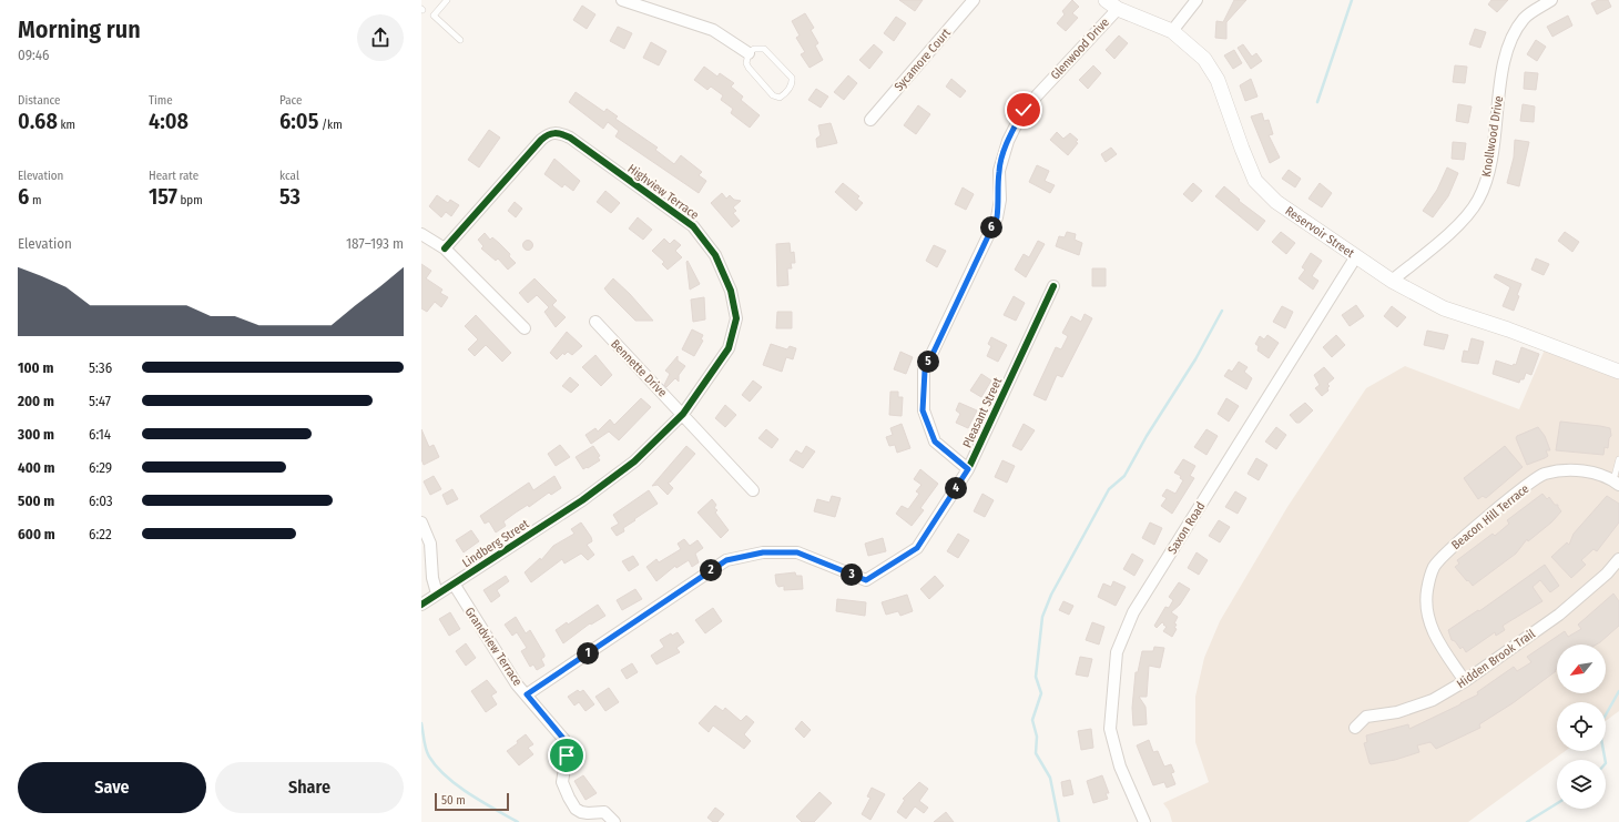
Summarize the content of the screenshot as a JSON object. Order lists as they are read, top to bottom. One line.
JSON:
{"streets":{"street":["Glenwood Drive","Sycamore Court","Knollwood Drive","Highview Terrace","Reservoir Street","Bennette Drive","Pleasant Street","Beacon Hill Terrace","Saxon Road","Lindberg Street","Grandview Terrace","Hidden Brook Trail"]},"crossings":[["Glenwood Drive","Reservoir Street"],["Glenwood Drive","Pleasant Street"],["Knollwood Drive","Reservoir Street"],["Highview Terrace","Bennette Drive"],["Highview Terrace","Lindberg Street"],["Reservoir Street","Saxon Road"],["Pleasant Street","Grandview Terrace"],["Beacon Hill Terrace","Hidden Brook Trail"],["Lindberg Street","Grandview Terrace"]],"scale_bar":"50 m","north":"bottom left","page":{"heading":["Morning run","09:46"],"stats":[["Distance","0.68 km"],["Time","4:08"],["Pace","6:05 /km"],["Elevation","6 m"],["Heart rate","157 bpm"],["kcal","53"]],"pins":["6","5","4","2","3","1"],"chart":["Elevation","187–193 m"],"list":[{"name":"100 m","note":"5:36"},{"name":"200 m","note":"5:47"},{"name":"300 m","note":"6:14"},{"name":"400 m","note":"6:29"},{"name":"500 m","note":"6:03"},{"name":"600 m","note":"6:22"}],"buttons":["Save","Share"],"scale":"50 m"}}
